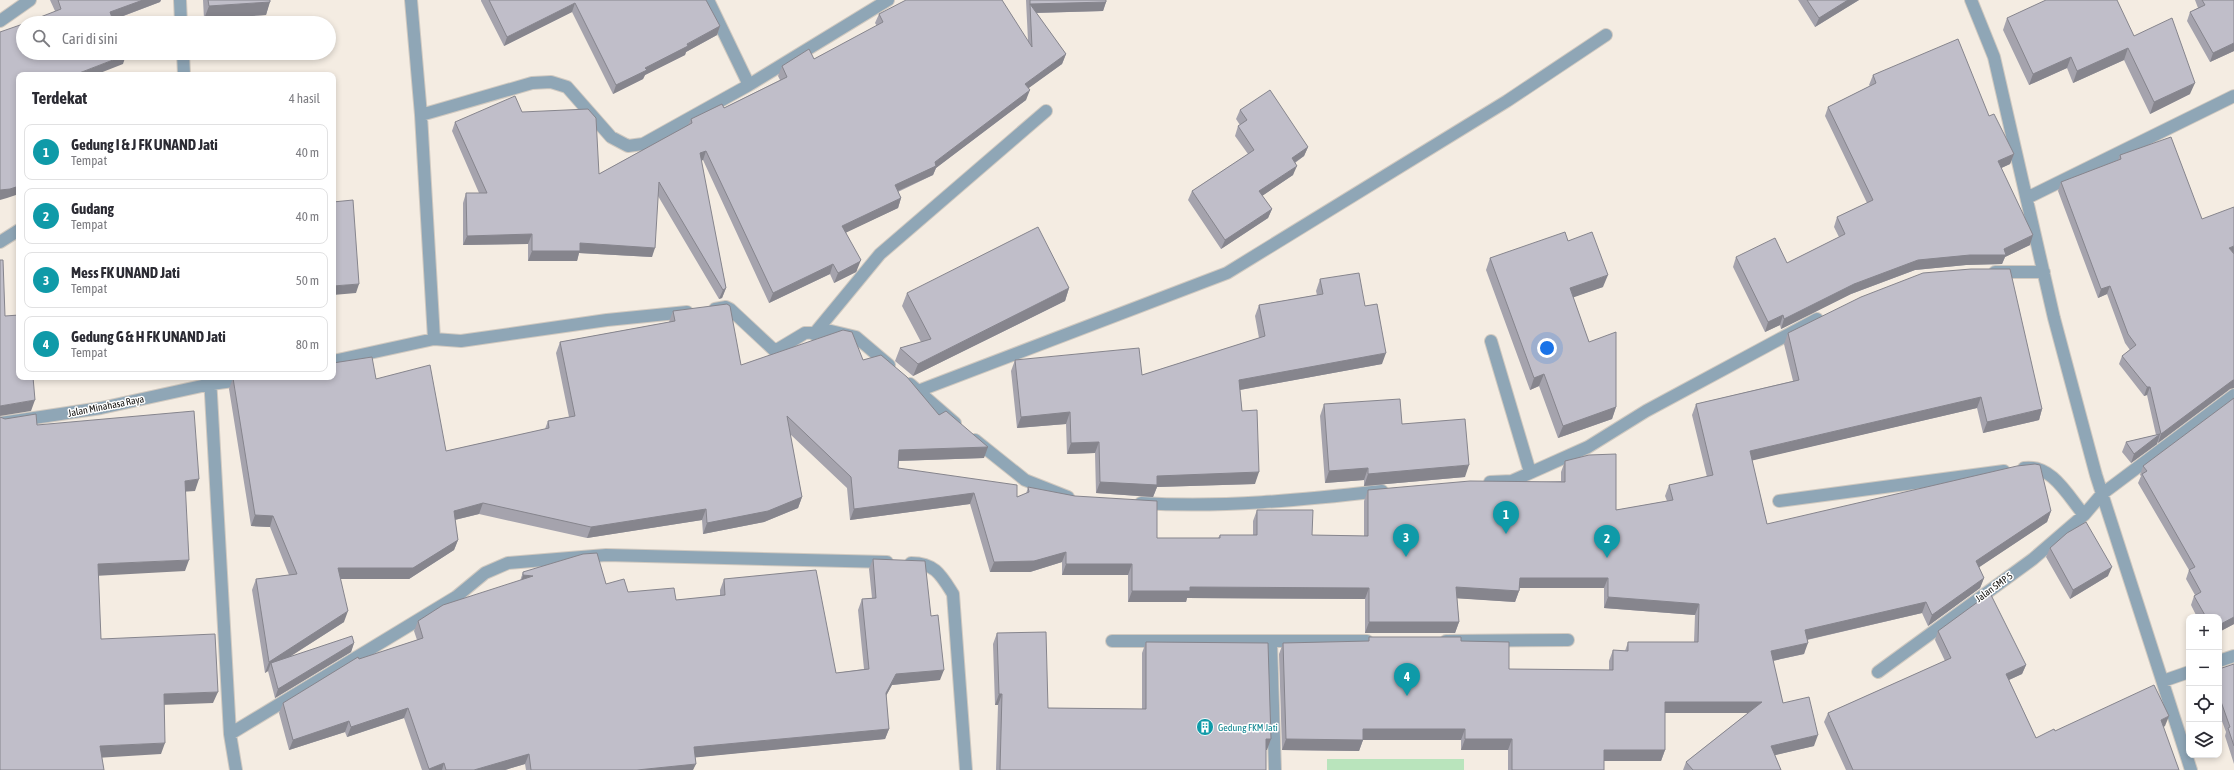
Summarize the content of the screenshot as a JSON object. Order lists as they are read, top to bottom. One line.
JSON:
{"streets":{"street":["Jalan Minahasa Raya","Jalan SMP 5"]},"places":{"building":["Gedung FKM Jati"]},"page":{"search":"Cari di sini","heading":["Terdekat","4 hasil"],"list":[{"mark":"1","name":"Gedung I & J FK UNAND Jati","note":"Tempat","value":"40 m"},{"mark":"2","name":"Gudang","note":"Tempat","value":"40 m"},{"mark":"3","name":"Mess FK UNAND Jati","note":"Tempat","value":"50 m"},{"mark":"4","name":"Gedung G & H FK UNAND Jati","note":"Tempat","value":"80 m"}],"pins":["1","3","2","4"],"map_buttons":["+","−"]}}
